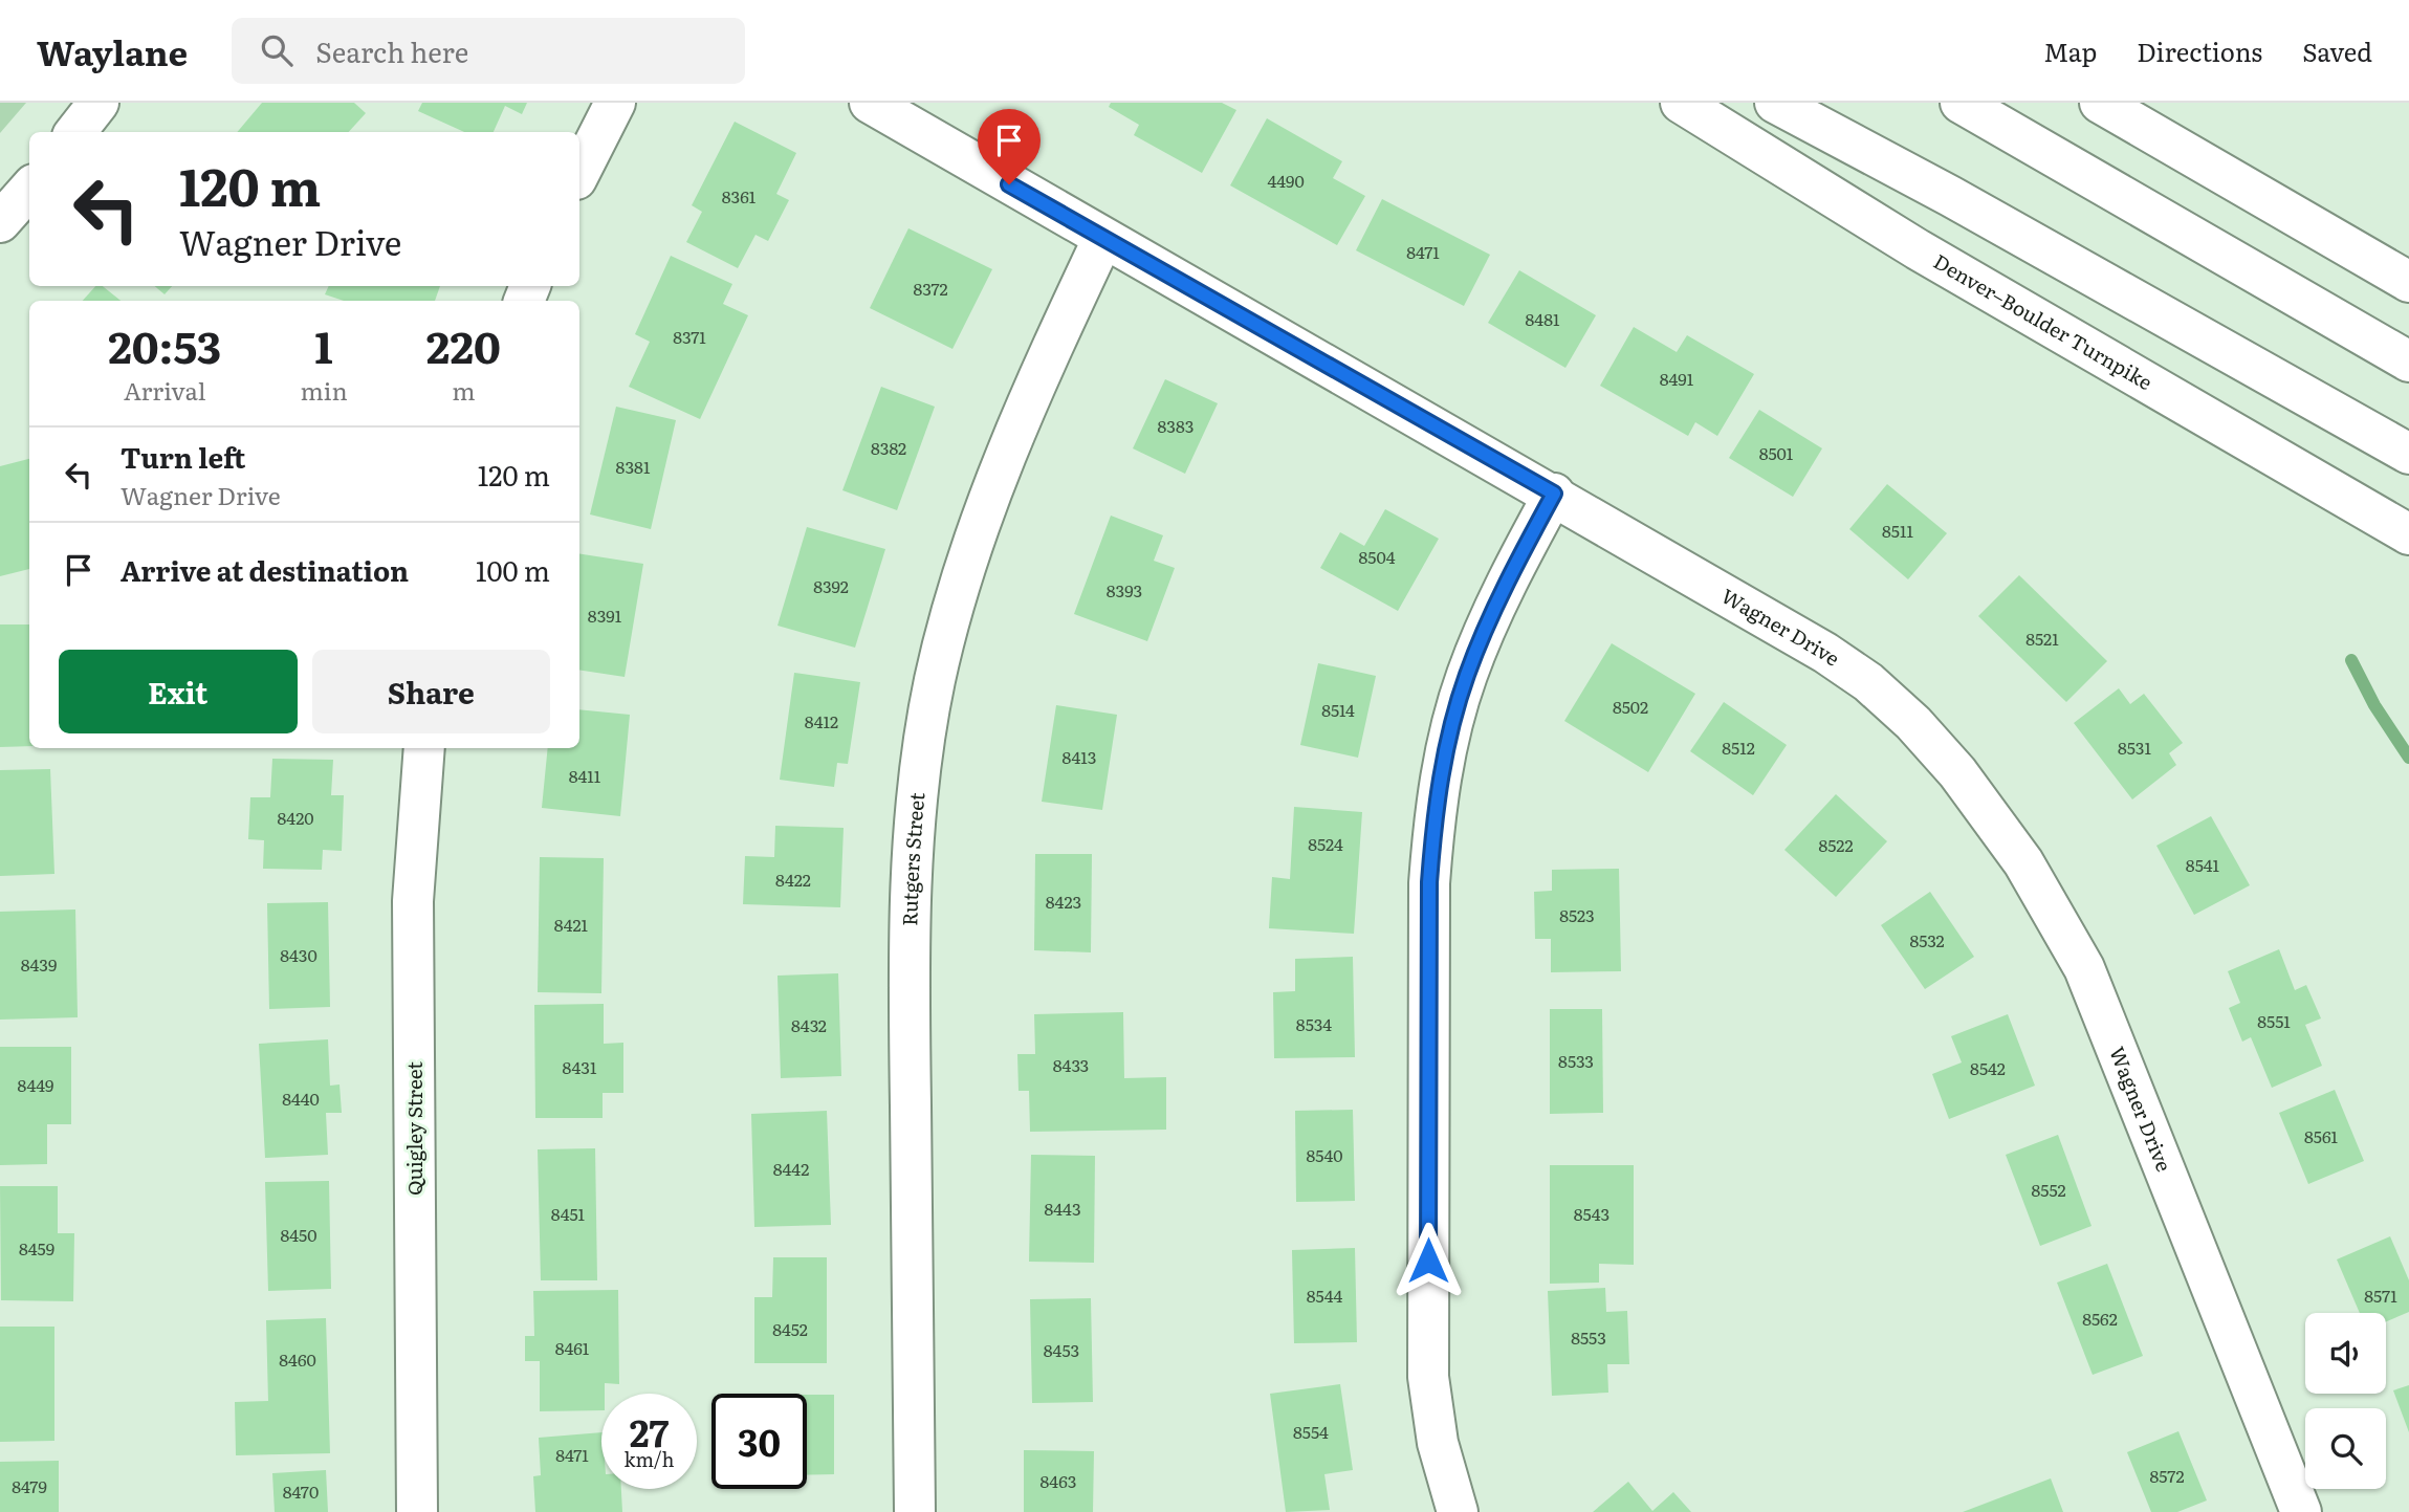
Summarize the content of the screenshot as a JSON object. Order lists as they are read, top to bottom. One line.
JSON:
{"streets":{"main road":["Denver–Boulder Turnpike","Wagner Drive","Rutgers Street","Quigley Street"]},"crossings":[["Wagner Drive","Rutgers Street"]],"house_numbers":["4490","8361","8471","8372","8481","8371","8491","8383","8382","8501","8381","8511","8504","8392","8393","8391","8521","8502","8514","8412","8512","8531","8413","8411","8420","8524","8522","8541","8422","8423","8523","8421","8532","8430","8439","8551","8534","8432","8533","8433","8431","8542","8449","8440","8561","8540","8442","8552","8443","8451","8543","8450","8459","8544","8571","8562","8452","8553","8461","8453","8460","8554","8471","8572","8463","8479","8470"],"page":{"header":"Waylane","search":"Search here","nav":["Map","Directions","Saved"],"turn":["120 m","Wagner Drive"],"eta":["20:53","Arrival","1","min","220","m"],"list":[{"name":"Turn left","note":"Wagner Drive","value":"120 m"},{"name":"Arrive at destination","value":"100 m"}],"buttons":["Exit","Share"],"speed":"27 km/h","limit":"30"}}
